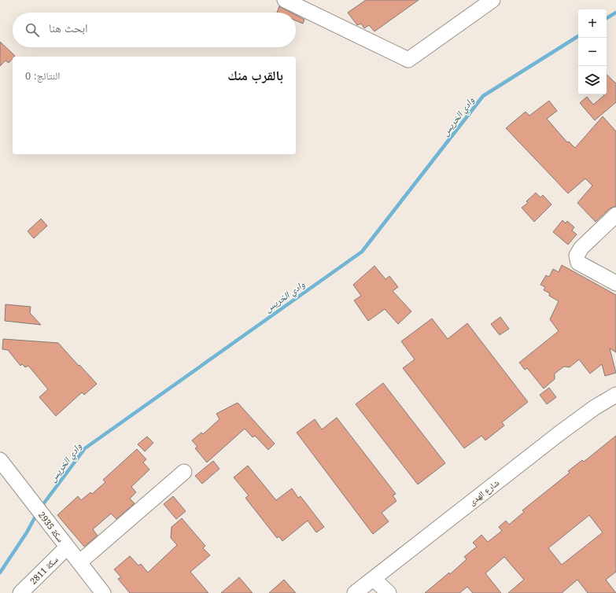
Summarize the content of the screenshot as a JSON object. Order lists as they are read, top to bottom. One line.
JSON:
{"streets":{"street":["شارع الهدى","سكة 2935","سكة 2811"]},"crossings":[["سكة 2935","سكة 2811"]],"water":["وادي الخريس"],"page":{"map_buttons":["+","−"],"search":"ابحث هنا","heading":["بالقرب منك","النتائج: 0"]}}
